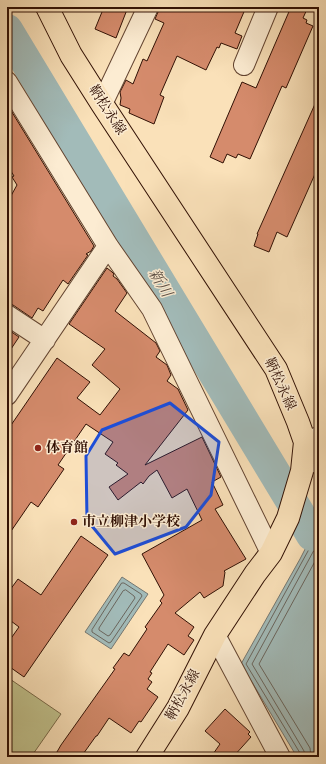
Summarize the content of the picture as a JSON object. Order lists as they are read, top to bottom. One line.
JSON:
{"streets":{"main road":["鞆松永線"]},"water":["新川"],"places":["体育館","市立柳津小学校"]}
